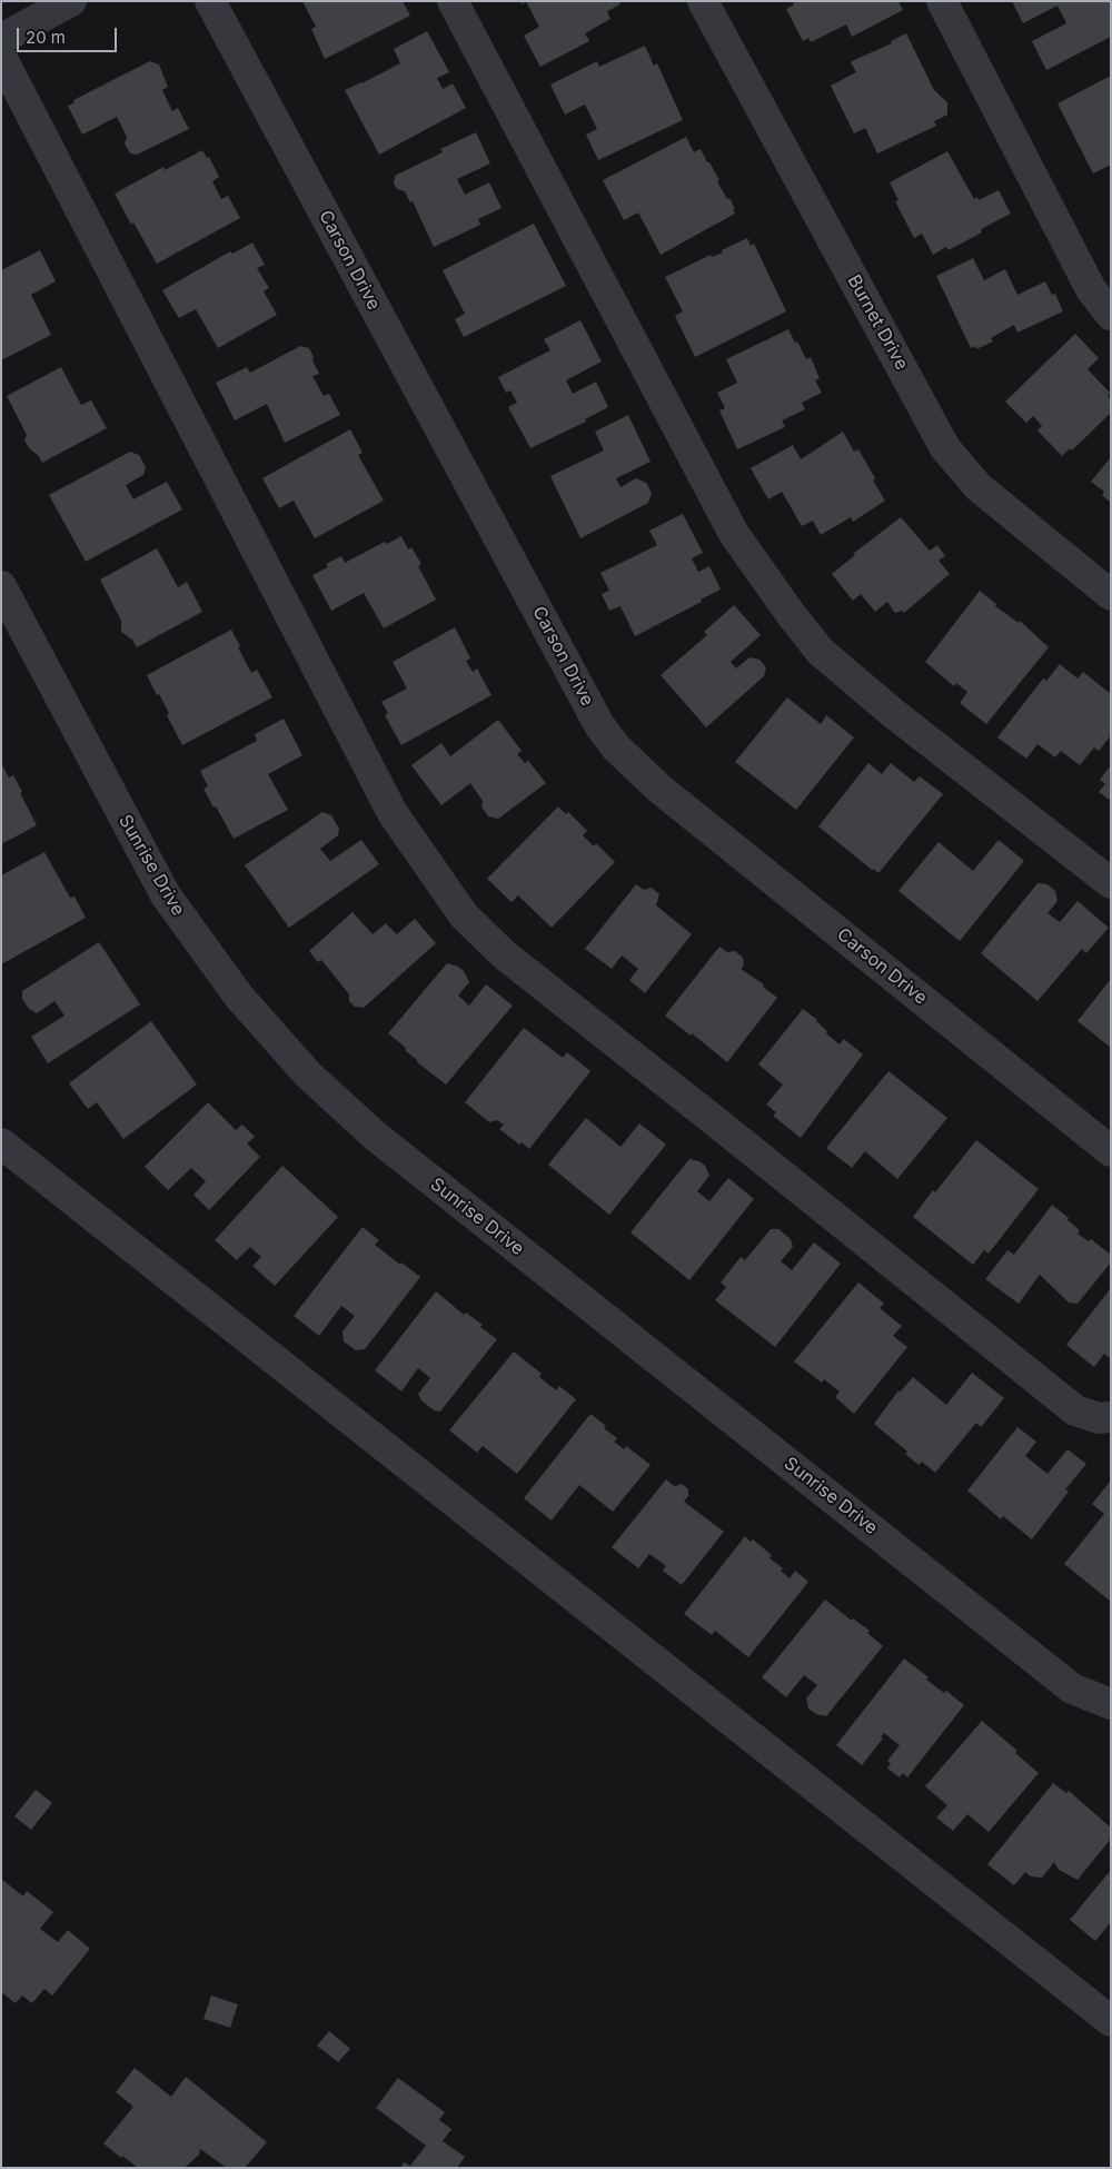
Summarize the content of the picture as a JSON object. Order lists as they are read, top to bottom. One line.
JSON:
{"streets":{"street":["Carson Drive","Burnet Drive","Sunrise Drive"]},"scale_bar":"20 m"}
